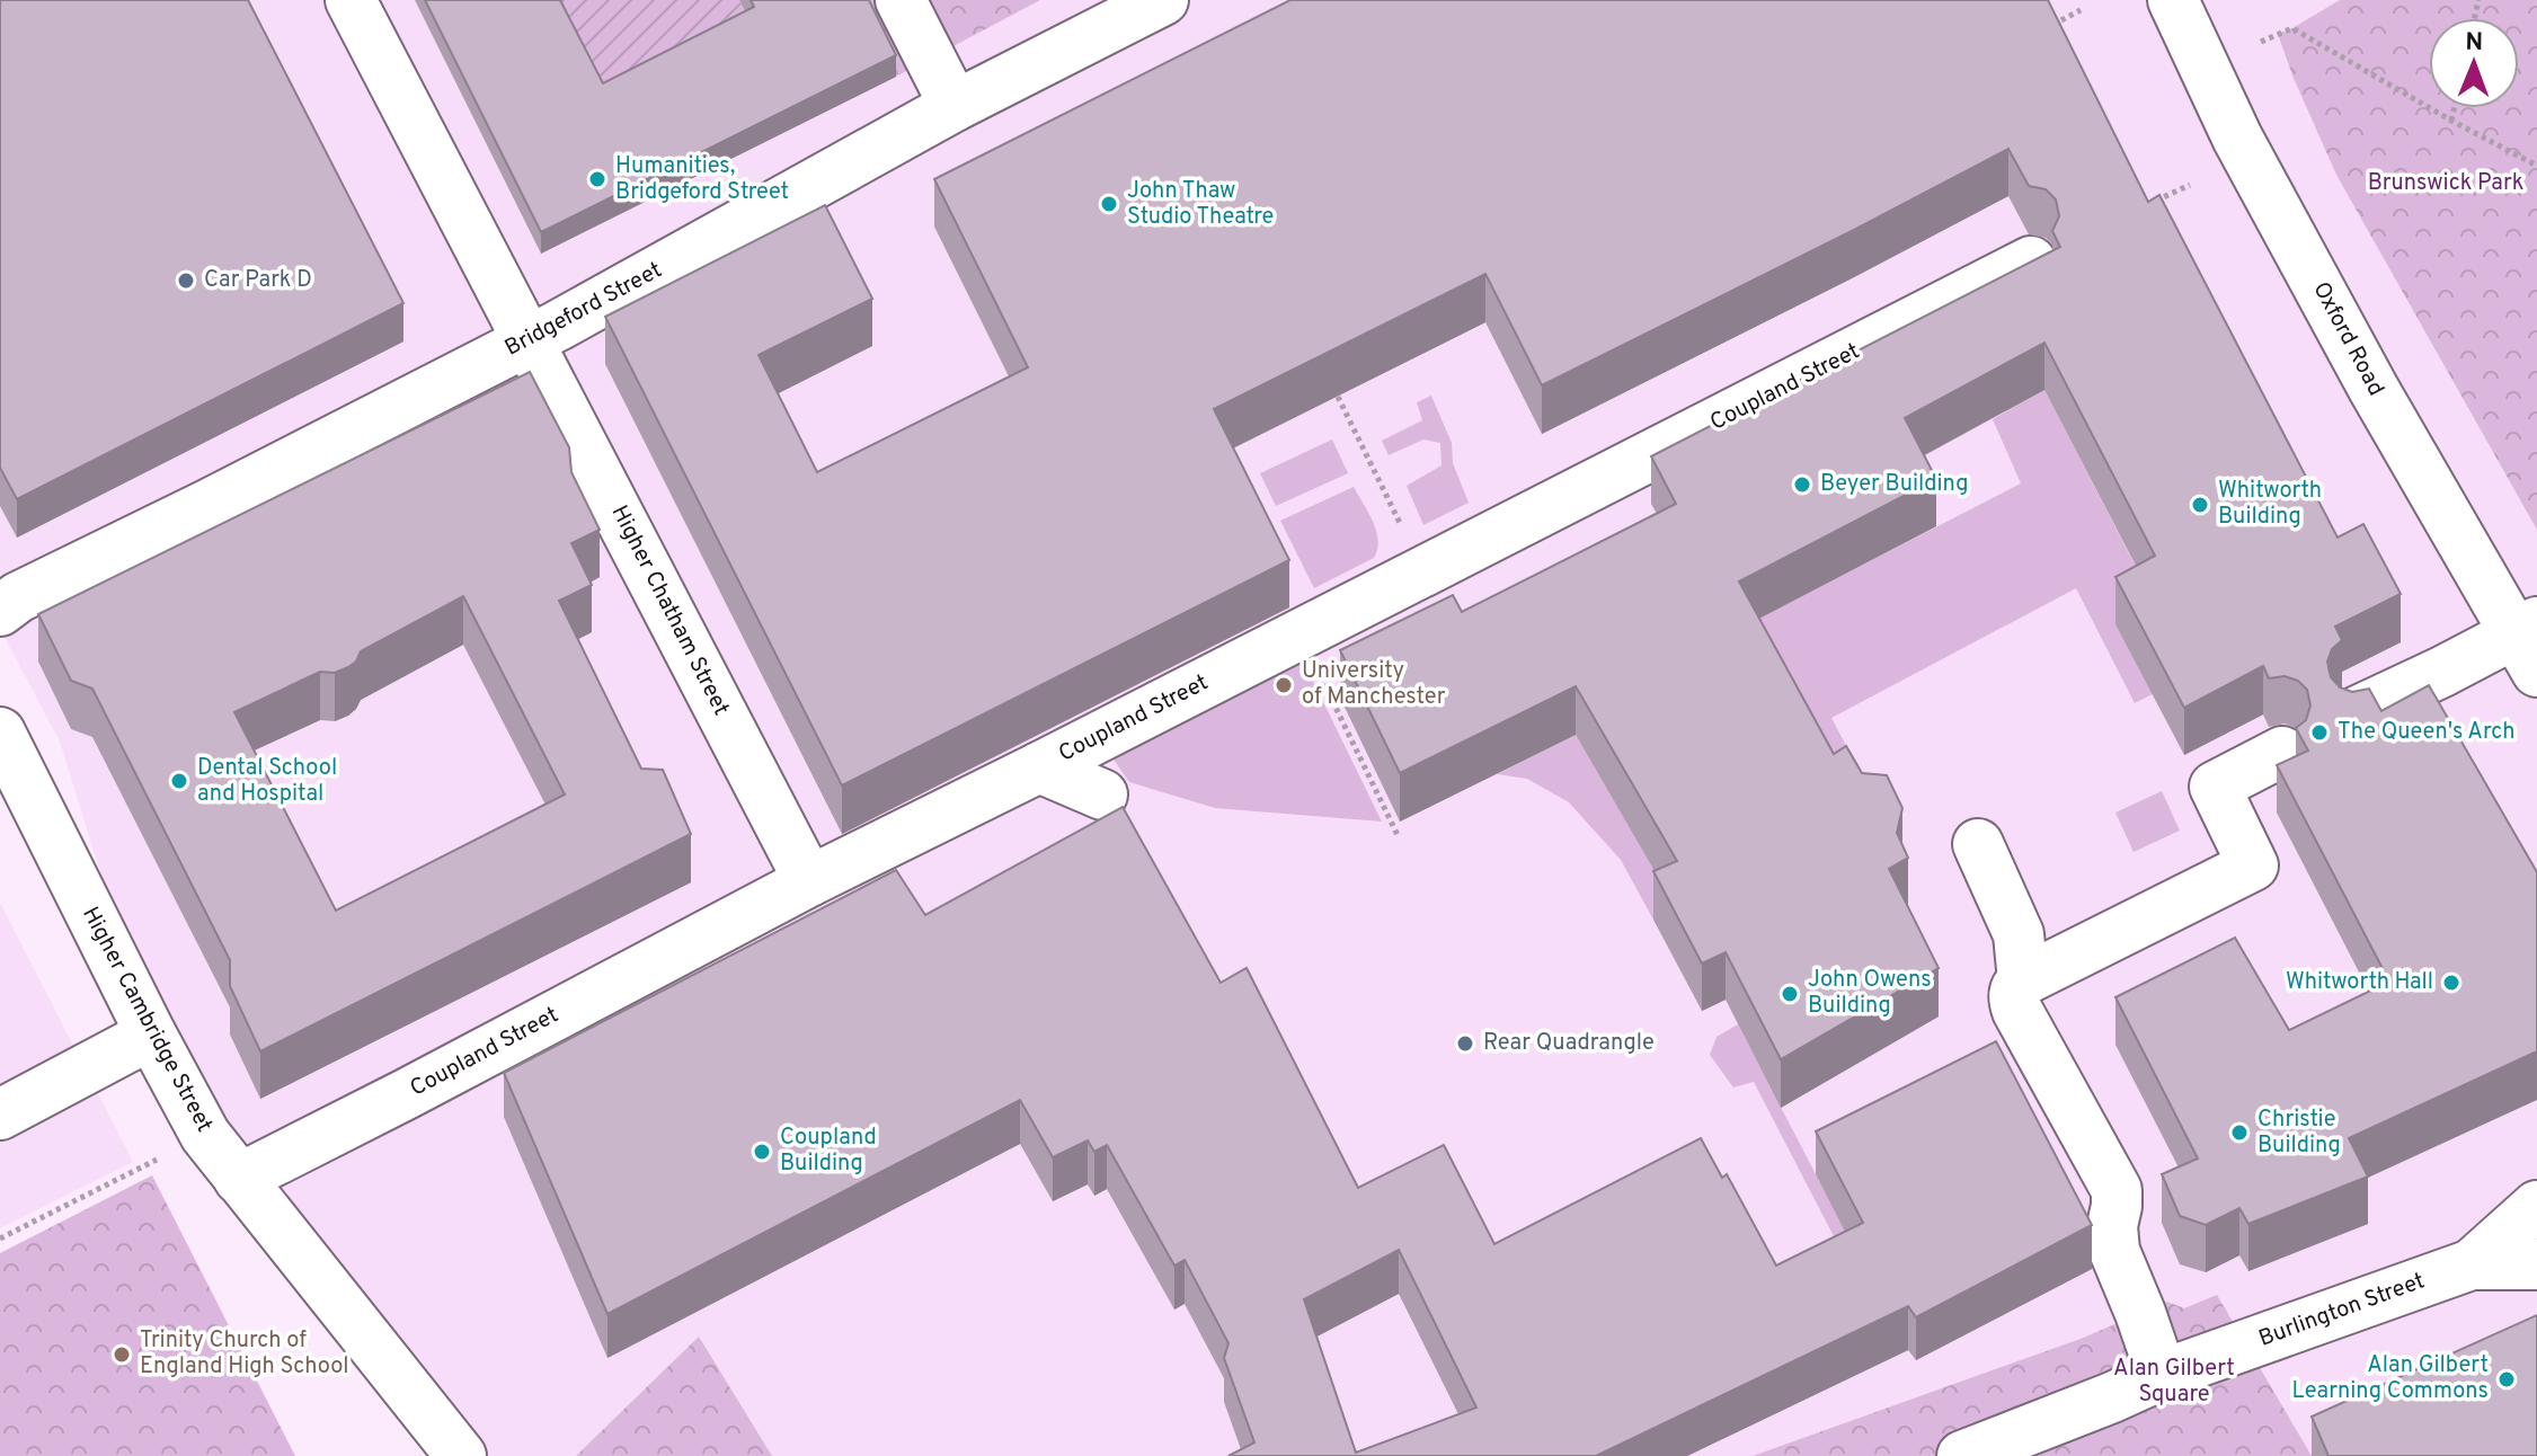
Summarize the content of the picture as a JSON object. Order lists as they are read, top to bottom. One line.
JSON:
{"streets":{"street":["Bridgeford Street","Oxford Road","Coupland Street","Higher Chatham Street","Higher Cambridge Street","Burlington Street"]},"crossings":[["Bridgeford Street","Higher Chatham Street"],["Coupland Street","Higher Chatham Street"],["Coupland Street","Higher Cambridge Street"]],"parks":["Brunswick Park","Alan Gilbert Square"],"places":["Humanities, Bridgeford Street","John Thaw Studio Theatre","Car Park D","Beyer Building","Whitworth Building","University of Manchester","The Queen's Arch","Dental School and Hospital","Whitworth Hall","John Owens Building","Rear Quadrangle","Christie Building","Coupland Building","Trinity Church of England High School","Alan Gilbert Learning Commons"],"north":"top"}
